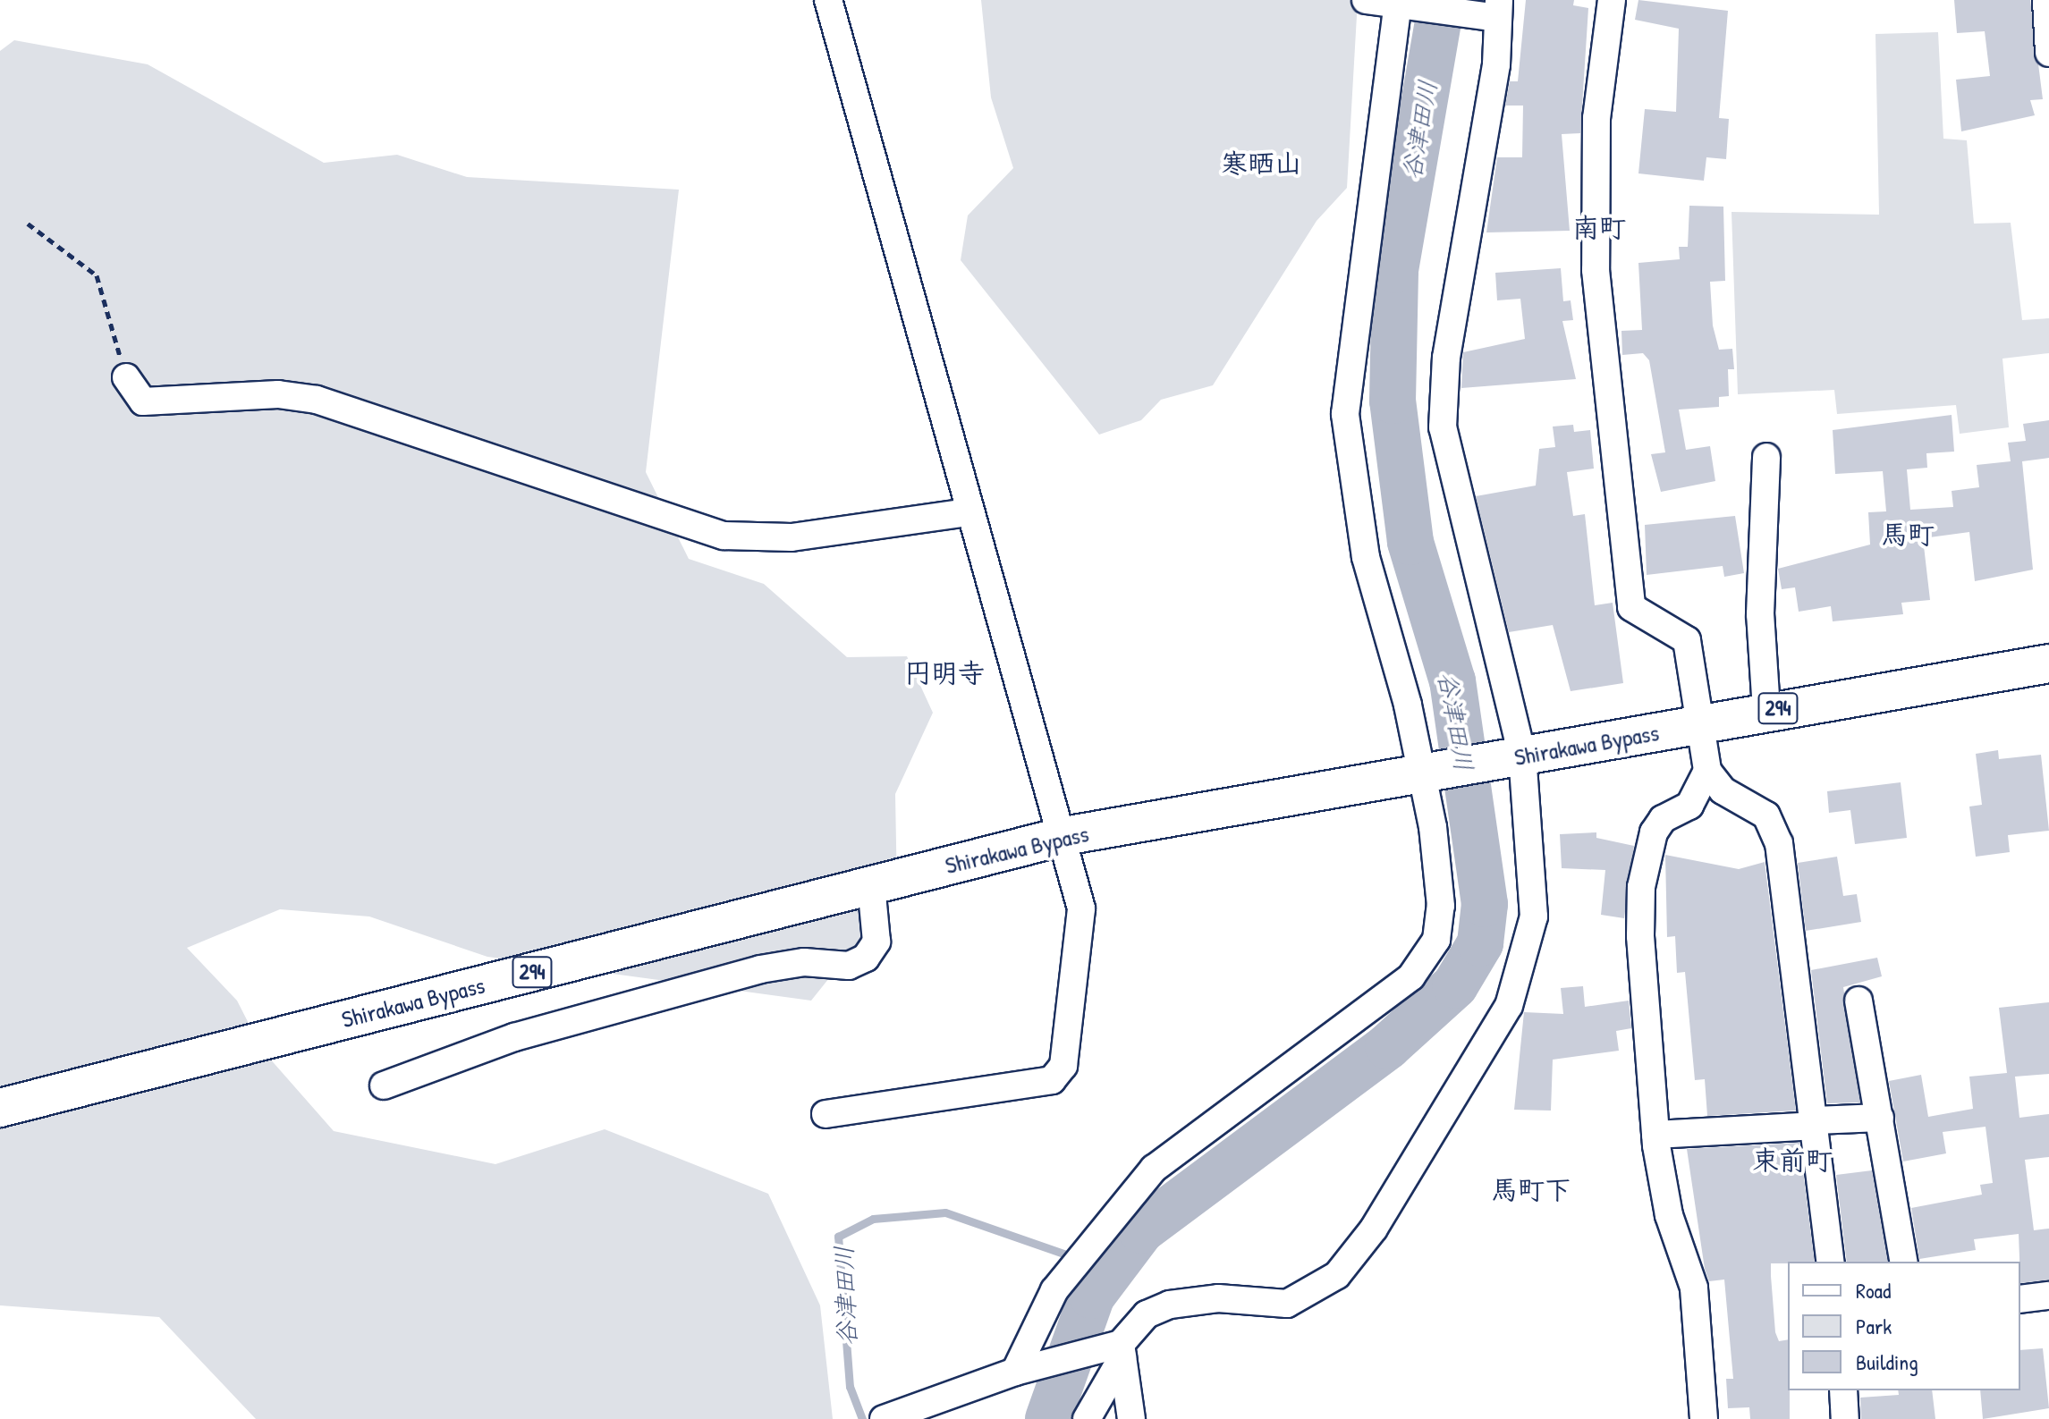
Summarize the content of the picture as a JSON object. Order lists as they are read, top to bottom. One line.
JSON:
{"streets":{"highway":["294","Shirakawa Bypass"]},"districts":["寒晒山","南町","馬町","円明寺","束前町","馬町下"],"water":["谷津田川"],"legend":["Road","Park","Building"]}
